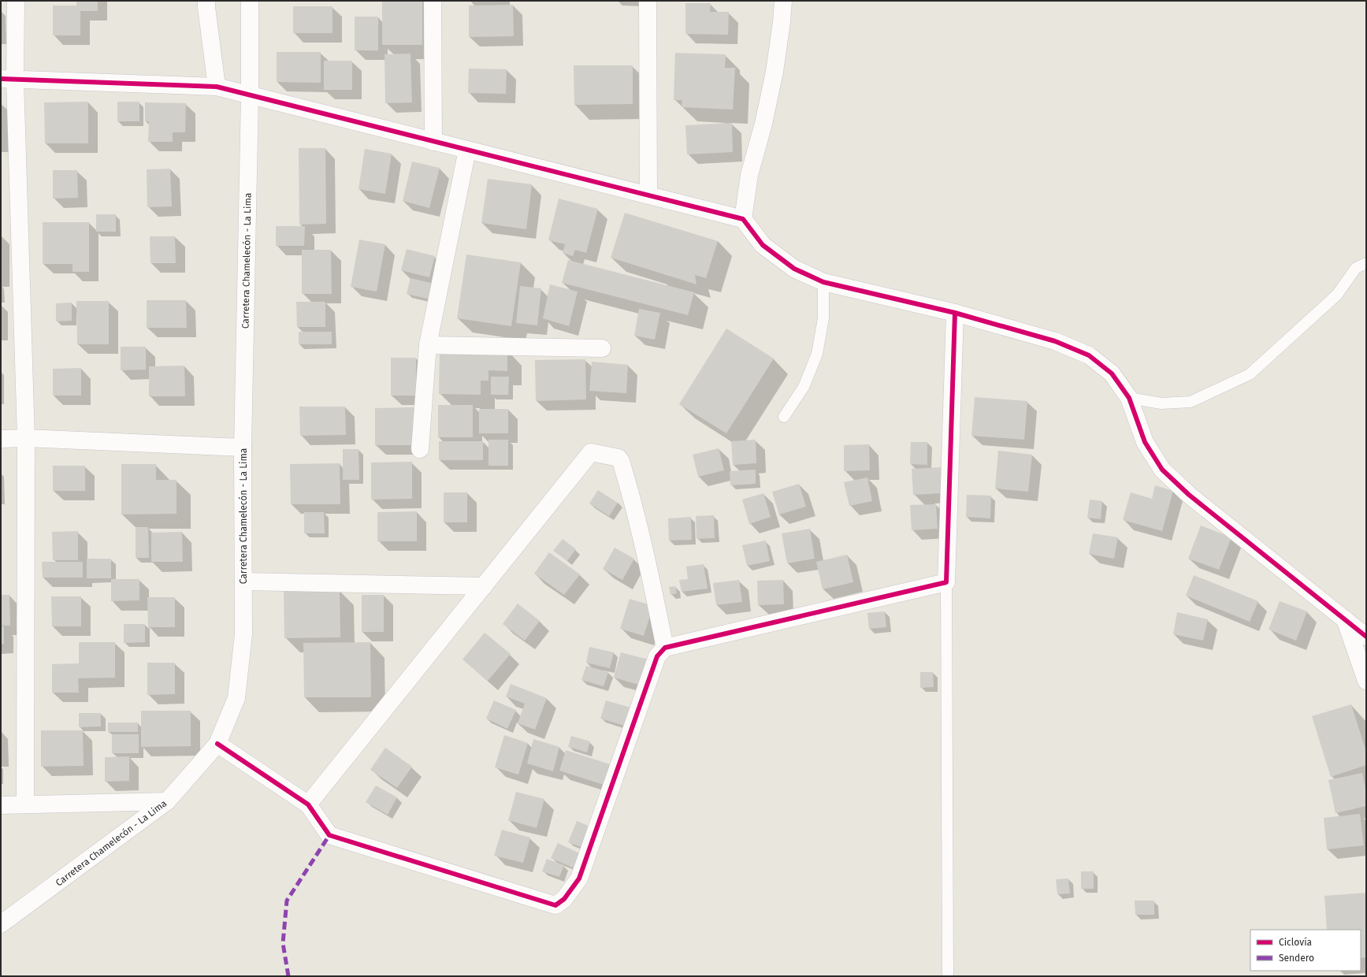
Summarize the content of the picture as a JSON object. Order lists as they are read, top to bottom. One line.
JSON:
{"streets":{"street":["Carretera Chamelecón - La Lima"]},"legend":["Ciclovía","Sendero"]}
